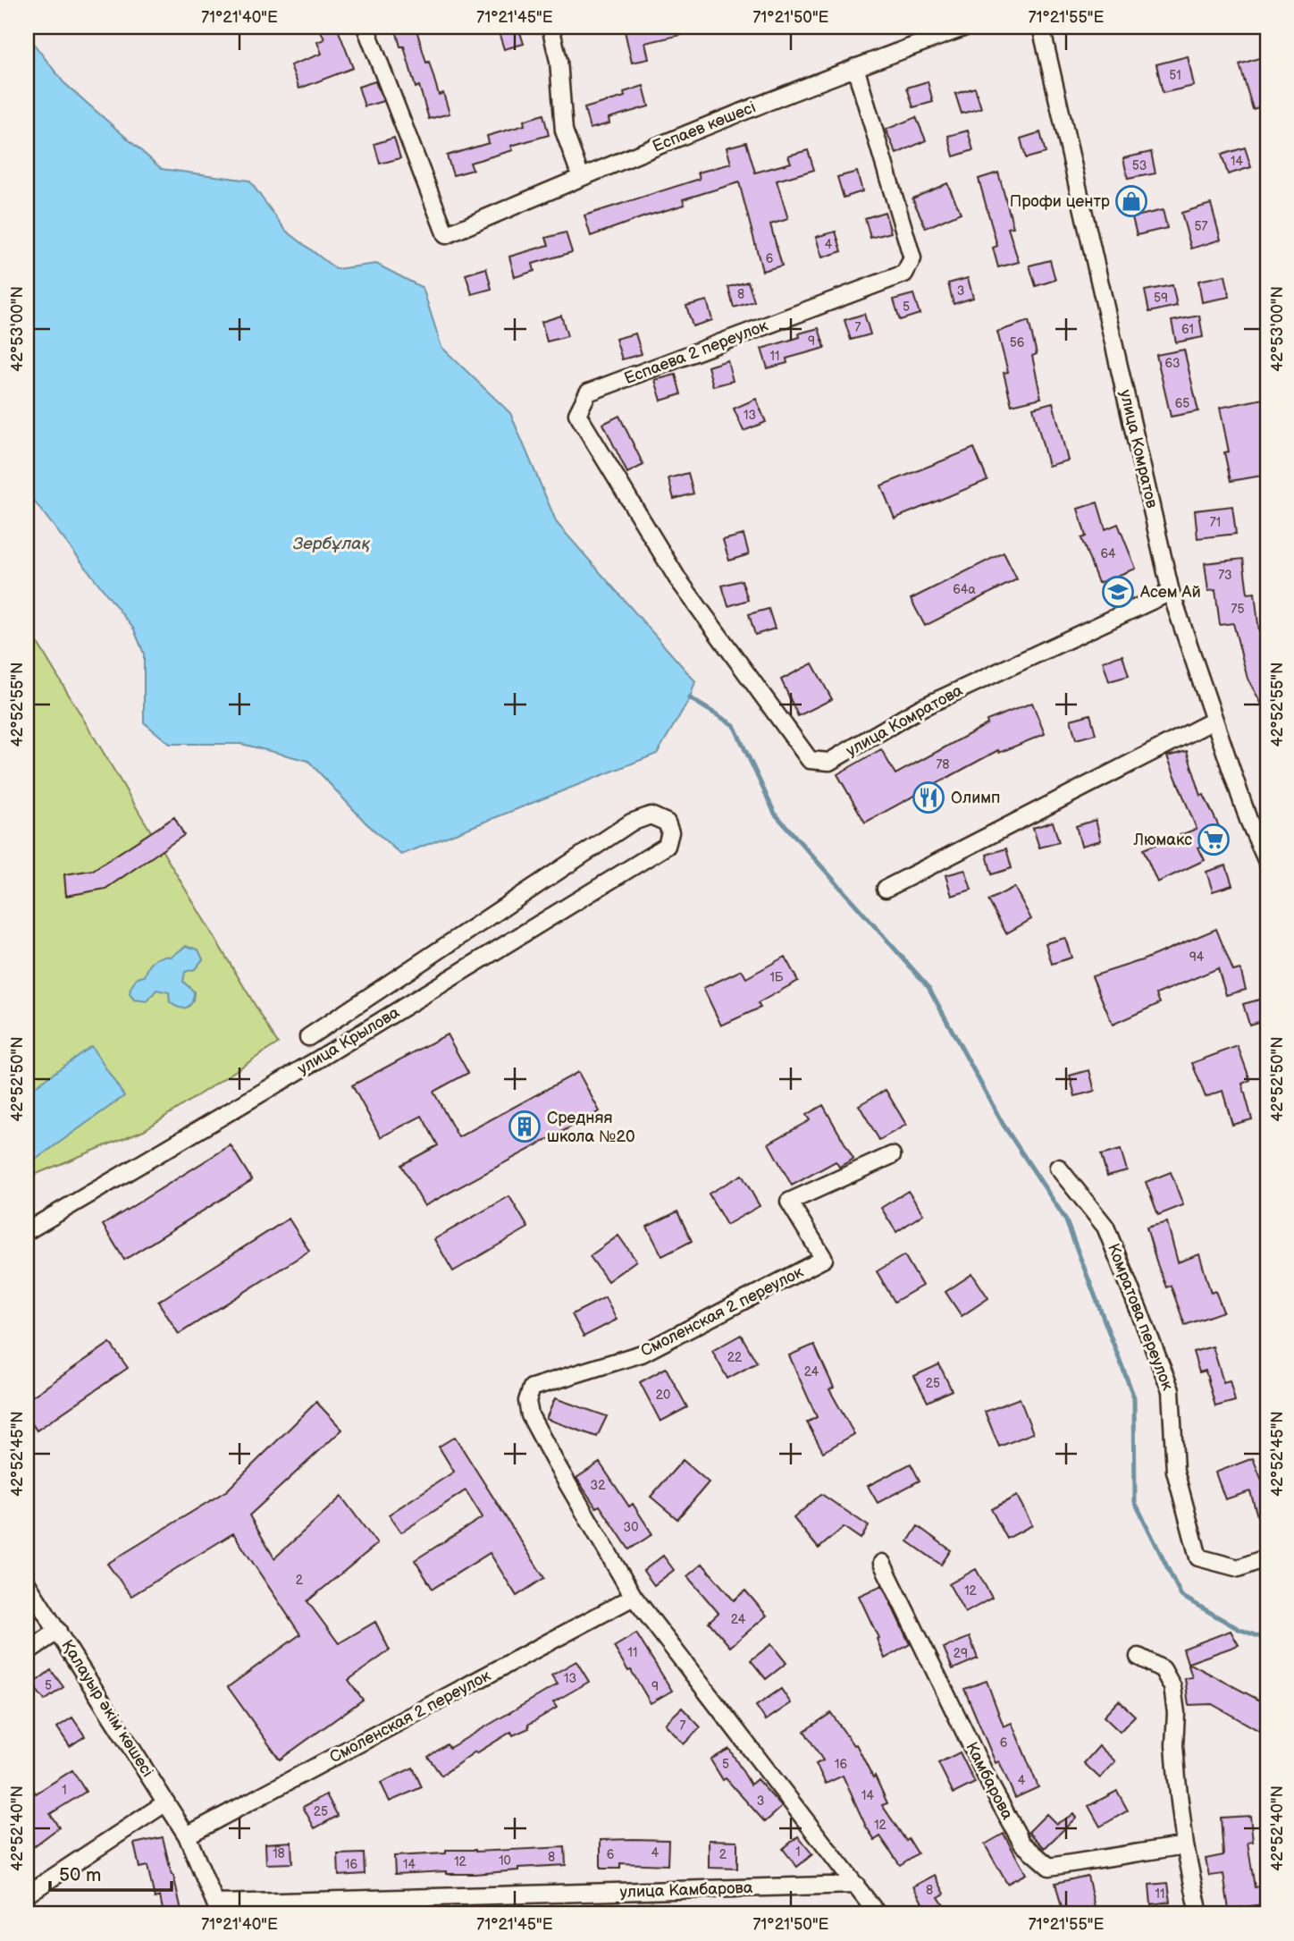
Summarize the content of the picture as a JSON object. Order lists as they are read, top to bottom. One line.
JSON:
{"streets":{"street":["Еспаев көшесі","Еспаева 2 переулок","улица Комратов","улица Комратова","улица Крылова","Смоленская 2 переулок","Комратова переулок","Қалауыр әкім көшесі","Камбарова","улица Камбарова"]},"crossings":[["Еспаев көшесі","Еспаева 2 переулок"],["Еспаева 2 переулок","улица Комратова"],["улица Комратов","улица Комратова"],["Смоленская 2 переулок","Қалауыр әкім көшесі"],["Смоленская 2 переулок","улица Камбарова"],["Қалауыр әкім көшесі","улица Камбарова"]],"water":["Зербұлақ"],"places":{"shop":["Профи центр"],"school or university":["Асем Ай"],"restaurant":["Олимп"],"supermarket":["Люмакс"],"building":["Средняя школа №20"]},"house_numbers":["51","14","53","57","4","6","3","8","59","5","7","61","9","56","11","63","65","13","71","64","73","64а","75","78","94","1Б","22","24","25","20","32","30","2","12","24","11","29","13","5","9","7","6","5","16","4","1","14","3","25","12","1","4","18","6","2","8","10","12","16","14","8","11"],"scale_bar":"50 m","coordinates":["71°21'40\"E","71°21'45\"E","71°21'50\"E","71°21'55\"E","42°53'00\"N","42°52'55\"N","42°52'50\"N","42°52'45\"N","42°52'40\"N"]}
